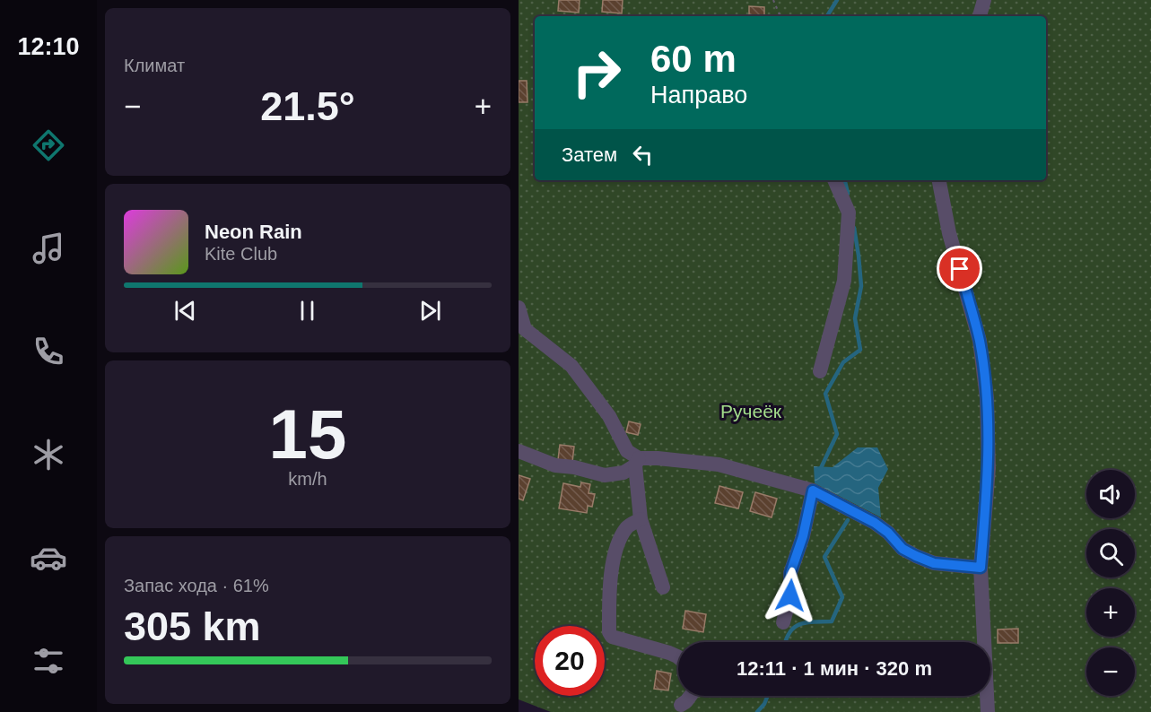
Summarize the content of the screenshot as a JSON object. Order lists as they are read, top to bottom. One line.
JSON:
{"parks":["Ручеёк"],"page":{"tabs":"12:10","tile":["Климат",["15","km/h"],["Запас хода · 61%","305 km"]],"turn":["60 m","Направо"],"heat":["−","21.5°","+"],"then":"Затем","song":["Neon Rain","Kite Club"],"map_buttons":["+","−"],"limit":"20","trip":"12:11 · 1 мин · 320 m"}}
